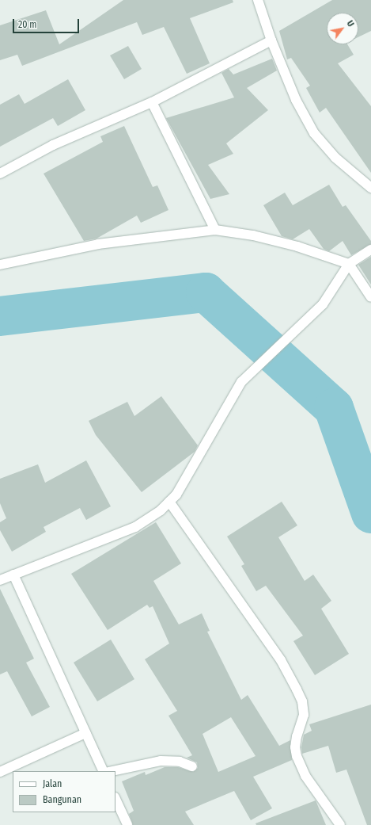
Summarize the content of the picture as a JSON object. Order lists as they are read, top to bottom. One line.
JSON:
{"legend":["Jalan","Bangunan"],"scale_bar":"20 m","north":"top right"}
